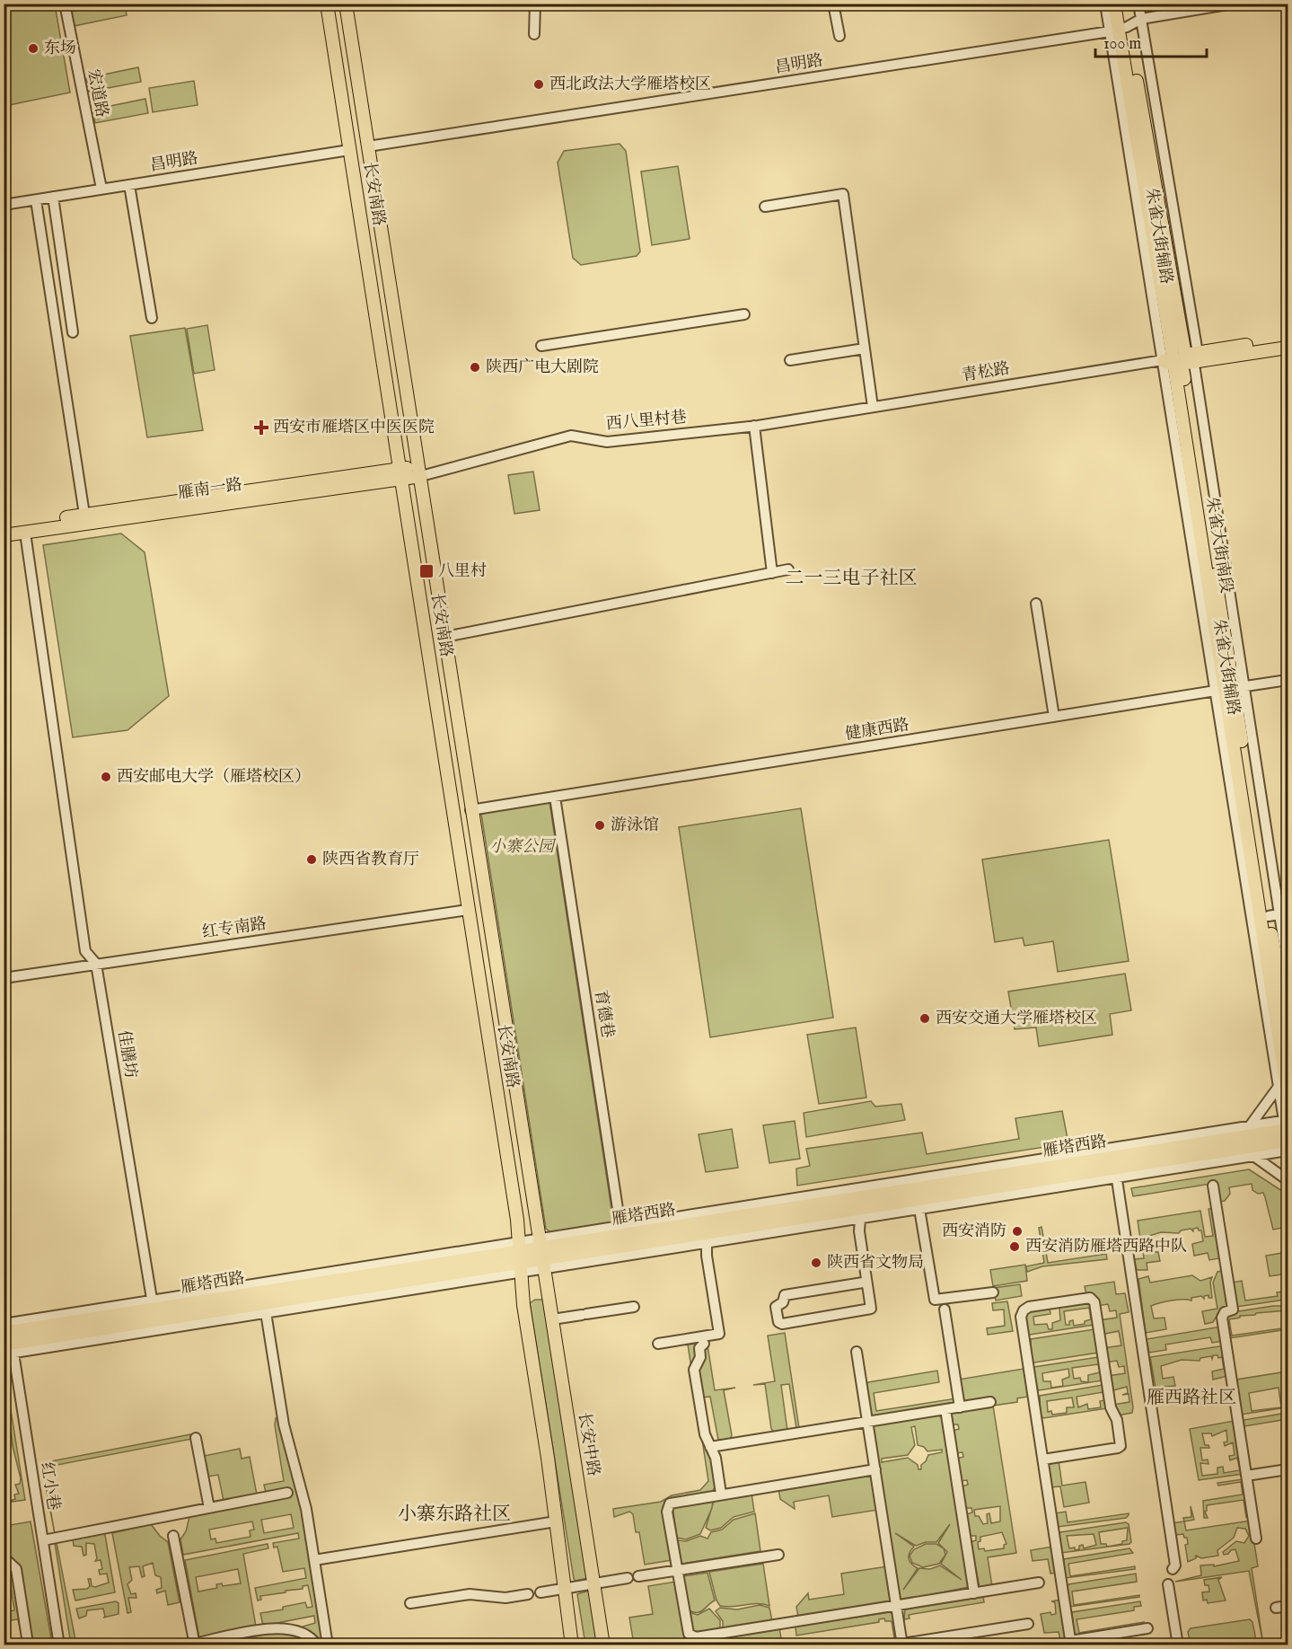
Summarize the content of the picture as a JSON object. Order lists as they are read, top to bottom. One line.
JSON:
{"streets":{"main road":["长安南路","青松路","雁南一路","朱雀大街南段","雁塔西路","长安中路"],"street":["昌明路","宏道路","朱雀大街辅路","西八里村巷","健康西路","红专南路","育德巷","佳膳坊","红小巷"]},"crossings":[["昌明路","宏道路"],["昌明路","长安南路"],["昌明路","朱雀大街辅路"],["昌明路","朱雀大街南段"],["长安南路","西八里村巷"],["长安南路","雁南一路"],["长安南路","健康西路"],["长安南路","红专南路"],["长安南路","雁塔西路"],["长安南路","长安中路"],["朱雀大街辅路","青松路"],["朱雀大街辅路","朱雀大街南段"],["朱雀大街辅路","健康西路"],["青松路","西八里村巷"],["青松路","朱雀大街南段"],["西八里村巷","雁南一路"],["雁南一路","佳膳坊"],["朱雀大街南段","健康西路"],["健康西路","育德巷"],["红专南路","佳膳坊"],["育德巷","雁塔西路"],["佳膳坊","雁塔西路"],["雁塔西路","长安中路"],["雁塔西路","红小巷"]],"districts":["二一三电子社区","雁西路社区","小寨东路社区"],"parks":["小寨公园"],"places":{"other":["东场","西北政法大学雁塔校区","陕西广电大剧院","西安邮电大学（雁塔校区）","游泳馆","陕西省教育厅","西安交通大学雁塔校区","西安消防","西安消防雁塔西路中队","陕西省文物局"],"health":["西安市雁塔区中医医院"],"transit":["八里村"]},"scale_bar":"100 m"}
